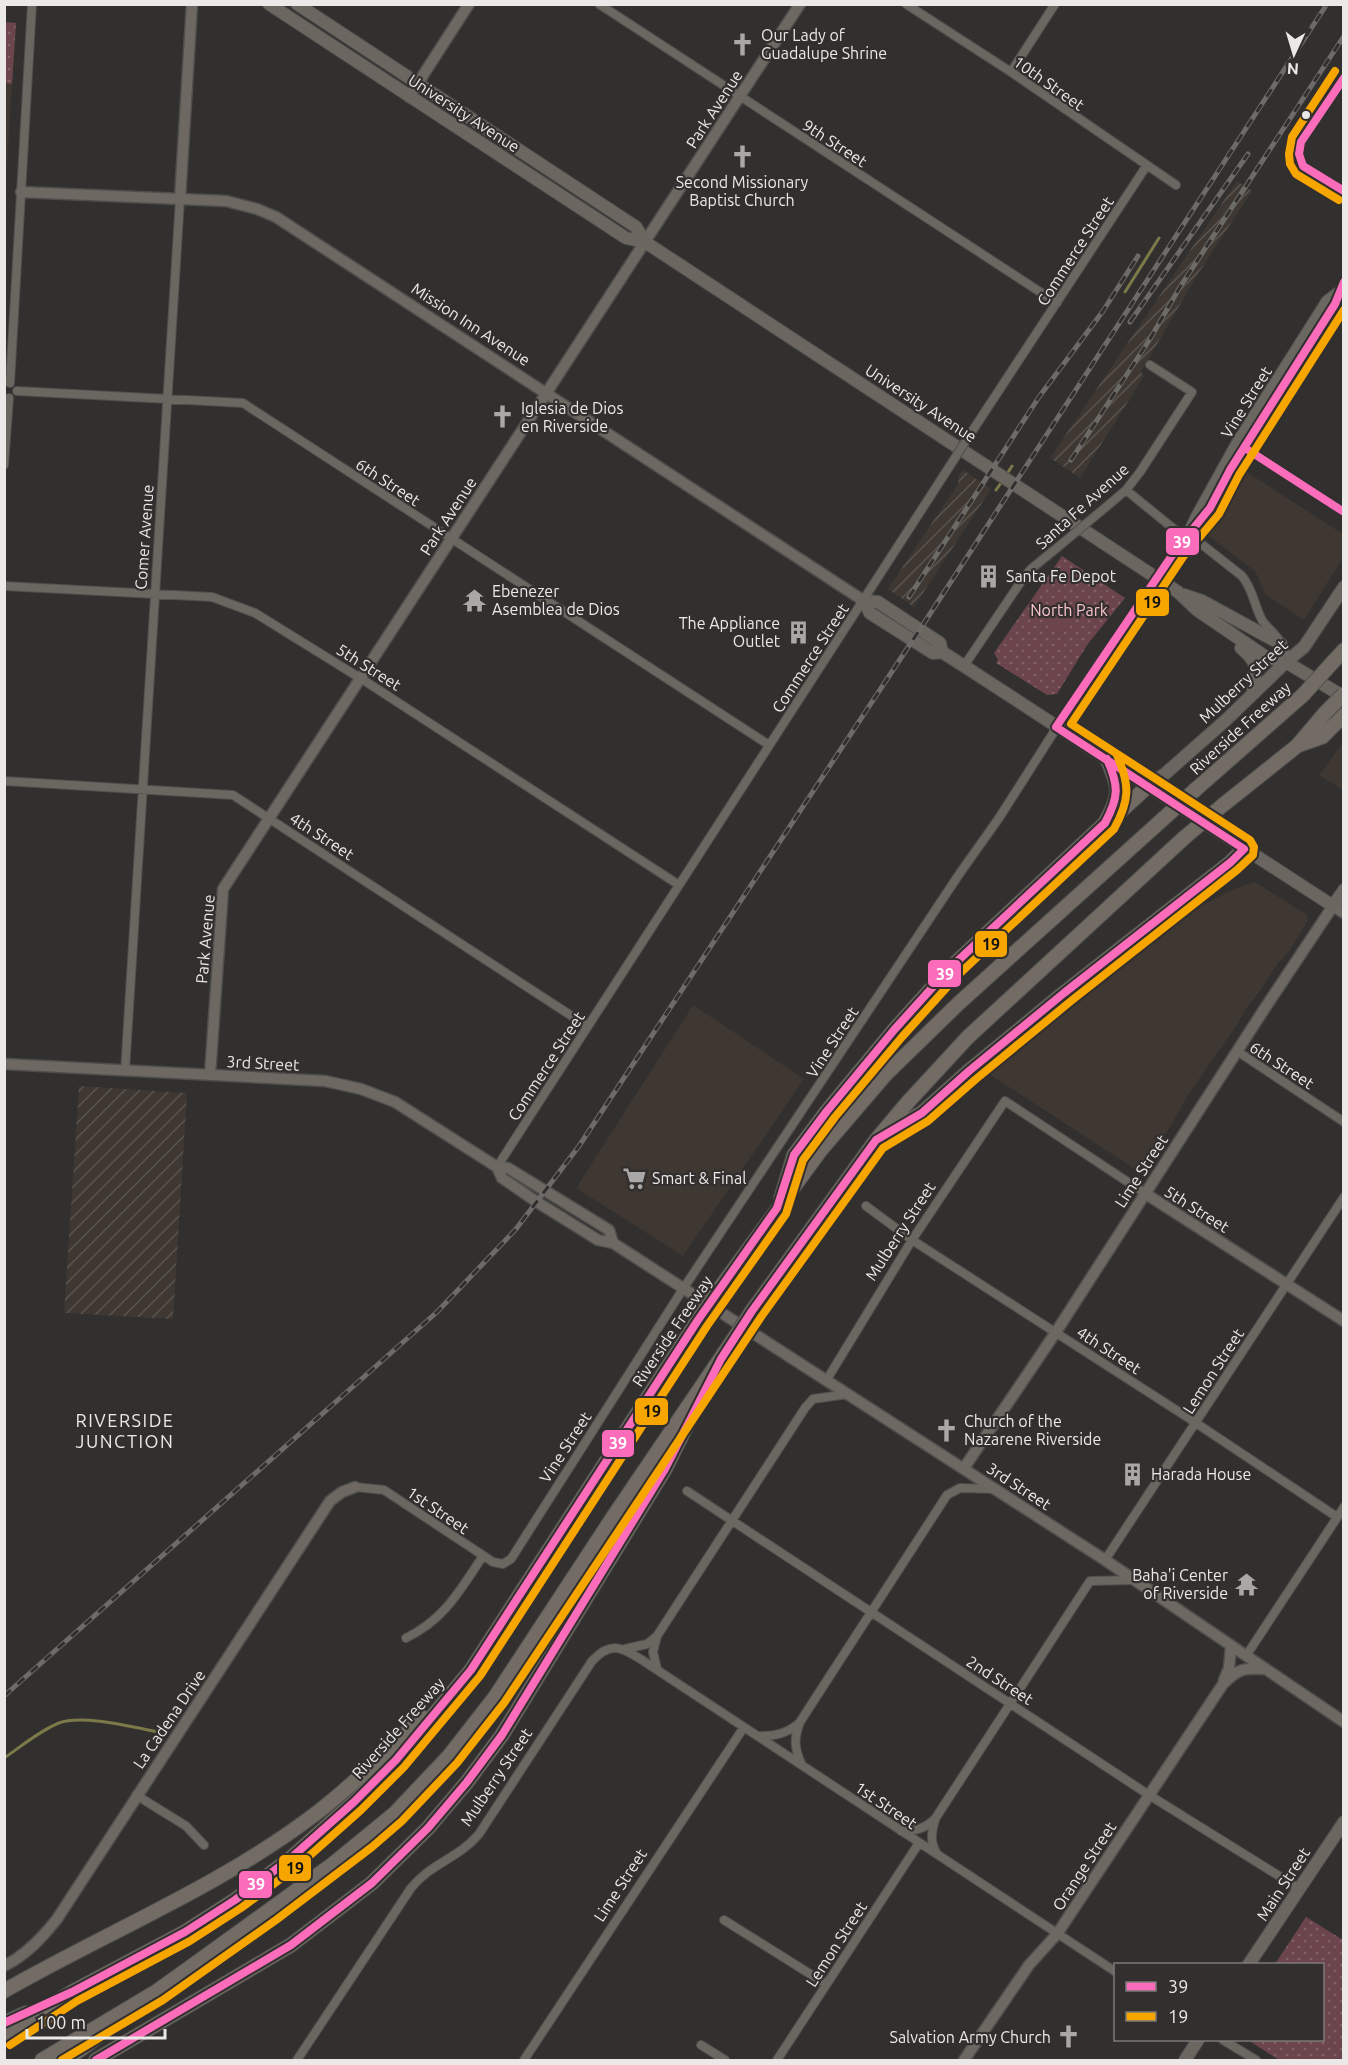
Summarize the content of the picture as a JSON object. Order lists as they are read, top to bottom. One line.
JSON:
{"streets":{"highway":["Riverside Freeway"],"main road":["Park Avenue","University Avenue","Mission Inn Avenue","Comer Avenue","5th Street","Mulberry Street","3rd Street","Lime Street","La Cadena Drive","Orange Street","Main Street"],"street":["10th Street","9th Street","Commerce Street","Vine Street","6th Street","Santa Fe Avenue","4th Street","Lemon Street","1st Street","2nd Street"]},"crossings":[["10th Street","Commerce Street"],["Park Avenue","University Avenue"],["Park Avenue","9th Street"],["Park Avenue","Mission Inn Avenue"],["Park Avenue","6th Street"],["Park Avenue","5th Street"],["Park Avenue","4th Street"],["Park Avenue","3rd Street"],["University Avenue","Mulberry Street"],["9th Street","Commerce Street"],["Commerce Street","Mission Inn Avenue"],["Commerce Street","6th Street"],["Commerce Street","5th Street"],["Commerce Street","4th Street"],["Commerce Street","3rd Street"],["Mission Inn Avenue","Vine Street"],["Mission Inn Avenue","Santa Fe Avenue"],["Mission Inn Avenue","Comer Avenue"],["Mission Inn Avenue","Mulberry Street"],["Mission Inn Avenue","Lime Street"],["Vine Street","3rd Street"],["Vine Street","1st Street"],["6th Street","Comer Avenue"],["6th Street","Lime Street"],["Comer Avenue","5th Street"],["Comer Avenue","4th Street"],["Comer Avenue","3rd Street"],["5th Street","Mulberry Street"],["5th Street","Lime Street"],["5th Street","Lemon Street"],["Mulberry Street","4th Street"],["Mulberry Street","3rd Street"],["Mulberry Street","1st Street"],["4th Street","Lime Street"],["4th Street","Lemon Street"],["3rd Street","Lime Street"],["3rd Street","Lemon Street"],["3rd Street","Orange Street"],["Lime Street","1st Street"],["Lemon Street","1st Street"],["1st Street","La Cadena Drive"],["1st Street","Orange Street"],["2nd Street","Orange Street"],["2nd Street","Main Street"]],"districts":["RIVERSIDE JUNCTION"],"parks":["North Park"],"places":{"church":["Our Lady of Guadalupe Shrine","Second Missionary Baptist Church","Iglesia de Dios en Riverside","Church of the Nazarene Riverside","Salvation Army Church"],"building":["Santa Fe Depot","The Appliance Outlet","Harada House"],"temple":["Ebenezer Asemblea de Dios","Baha'i Center of Riverside"],"supermarket":["Smart & Final"]},"lines":["transit line 19","transit line 39"],"legend":["39","19"],"scale_bar":"100 m","north":"bottom"}
